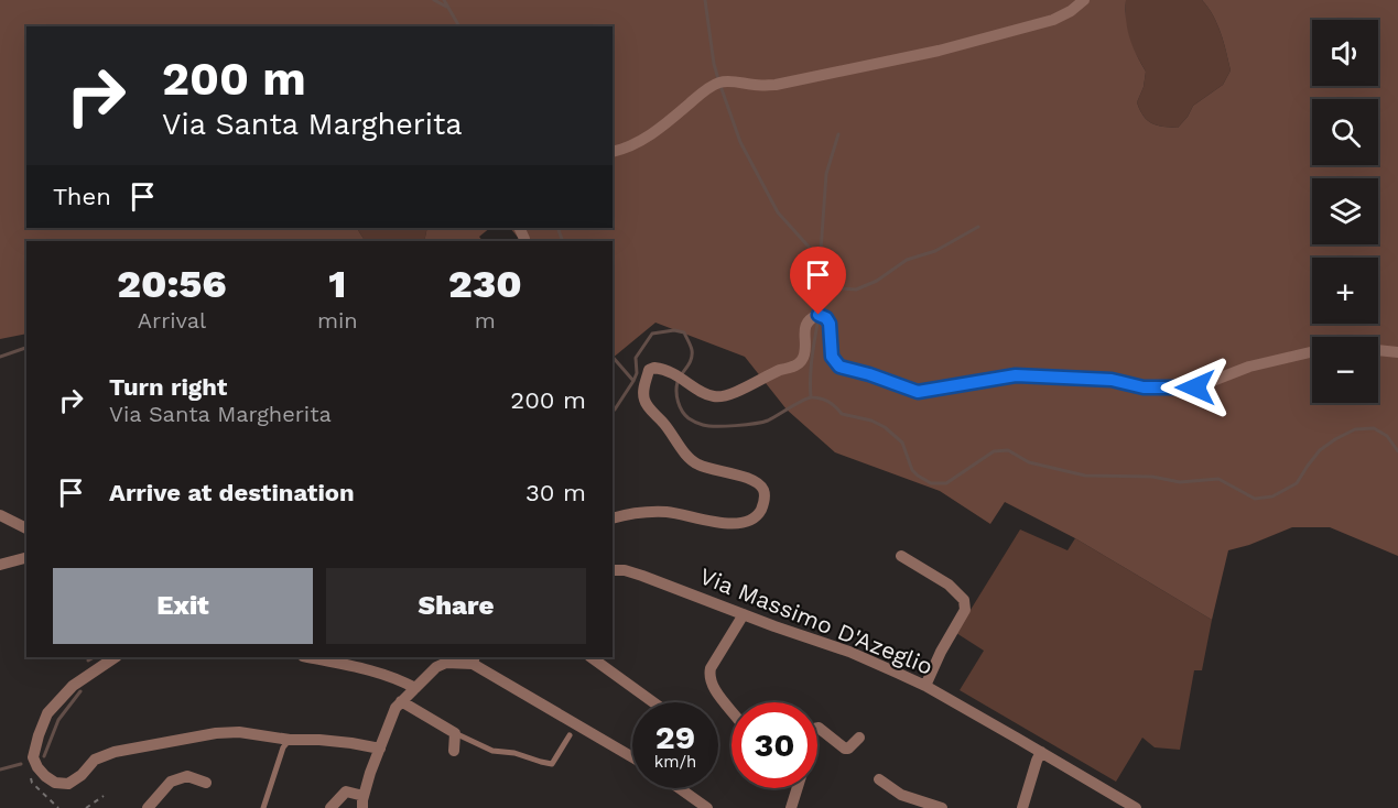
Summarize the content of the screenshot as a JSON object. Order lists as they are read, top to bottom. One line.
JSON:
{"streets":{"street":["Via Massimo D'Azeglio"]},"page":{"map_buttons":["+","−"],"turn":["200 m","Via Santa Margherita"],"then":"Then","eta":["20:56","Arrival","1","min","230","m"],"list":[{"name":"Turn right","note":"Via Santa Margherita","value":"200 m"},{"name":"Arrive at destination","value":"30 m"}],"buttons":["Exit","Share"],"speed":"29 km/h","limit":"30"}}
